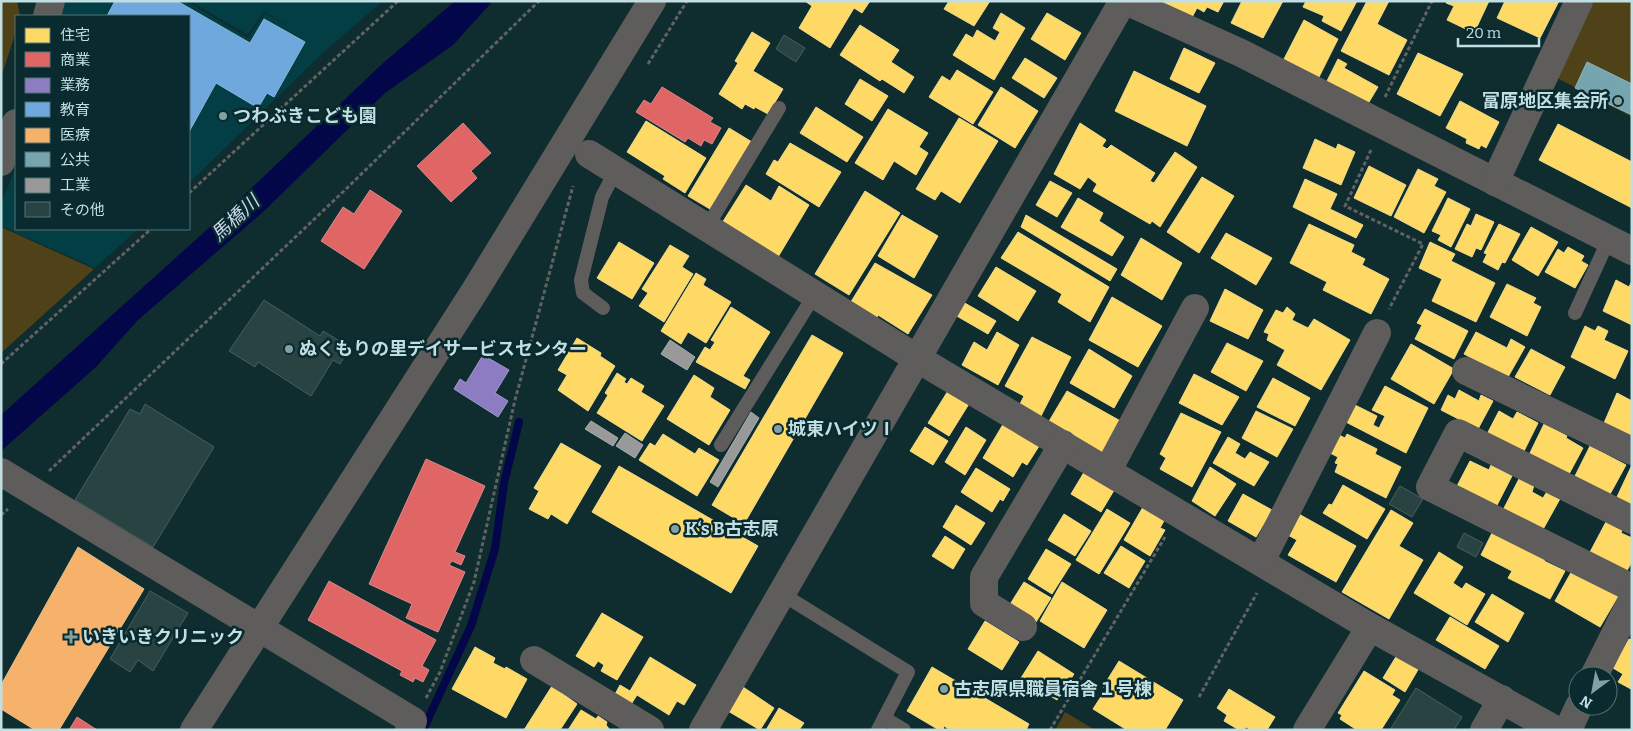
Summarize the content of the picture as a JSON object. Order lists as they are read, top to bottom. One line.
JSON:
{"water":["馬橋川"],"places":{"other":["富原地区集会所","つわぶきこども園","ぬくもりの里デイサービスセンター","城東ハイツⅠ","K‘s B古志原","古志原県職員宿舎１号棟"],"health":["いきいきクリニック"]},"legend":["住宅","商業","業務","教育","医療","公共","工業","その他"],"scale_bar":"20 m","north":"bottom left"}
